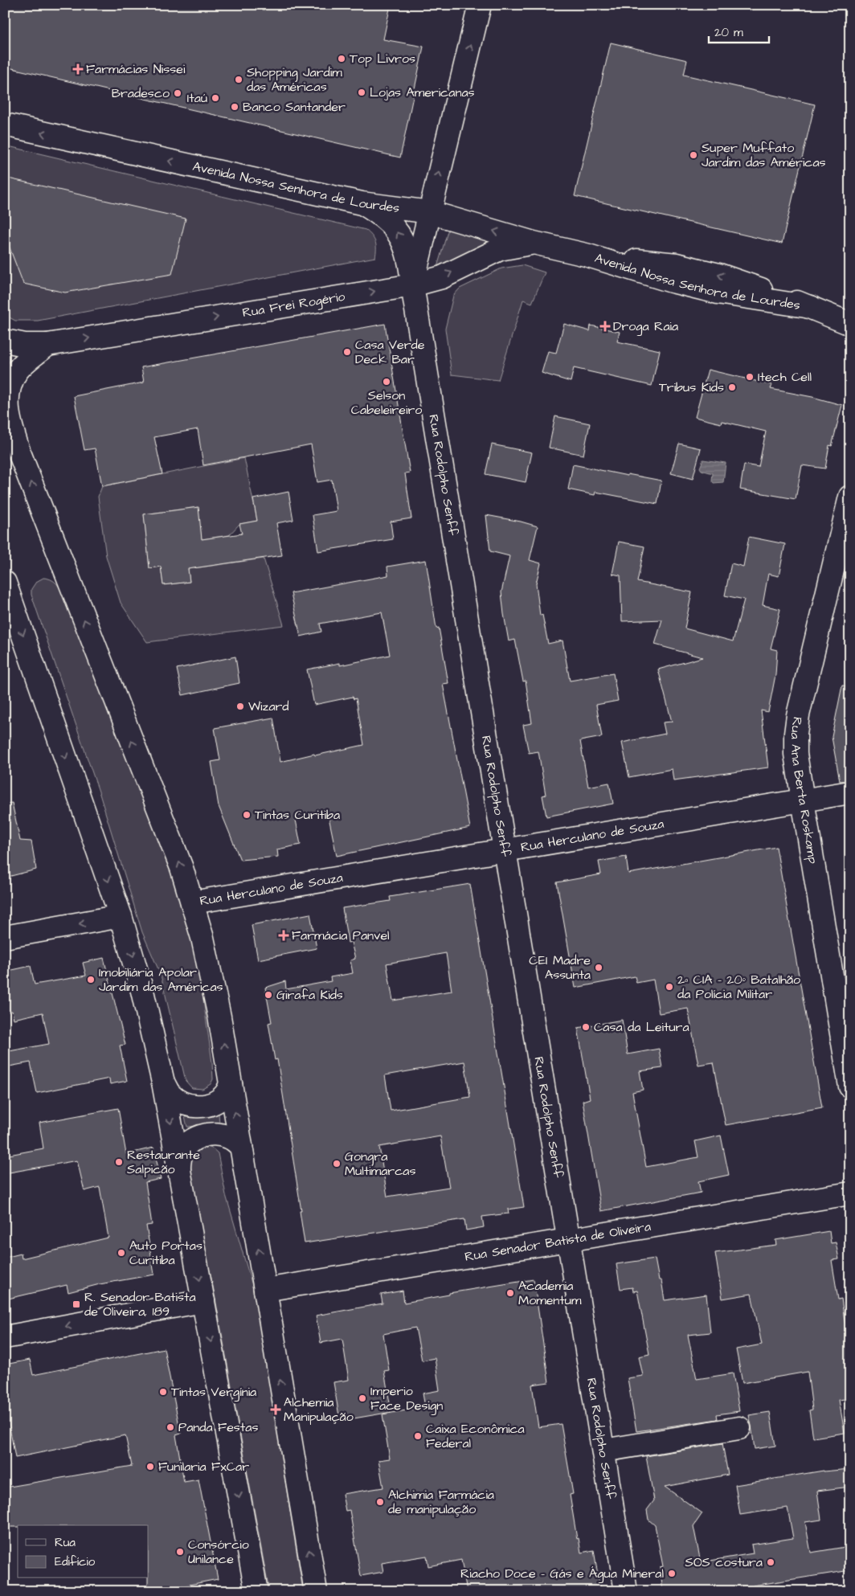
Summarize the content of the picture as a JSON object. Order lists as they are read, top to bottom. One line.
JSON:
{"streets":{"main road":["Avenida Nossa Senhora de Lourdes","Rua Frei Rogério","Rua Rodolpho Senff","Rua Ana Berta Roskamp","Rua Herculano de Souza","Rua Senador Batista de Oliveira"]},"crossings":[["Avenida Nossa Senhora de Lourdes","Rua Frei Rogério"],["Avenida Nossa Senhora de Lourdes","Rua Rodolpho Senff"],["Rua Frei Rogério","Rua Rodolpho Senff"],["Rua Rodolpho Senff","Rua Herculano de Souza"],["Rua Rodolpho Senff","Rua Senador Batista de Oliveira"],["Rua Ana Berta Roskamp","Rua Herculano de Souza"]],"one_way":["Avenida Nossa Senhora de Lourdes","Rua Frei Rogério"],"places":{"other":["Top Livros","Shopping Jardim das Américas","Lojas Americanas","Bradesco","Itaú","Banco Santander","Super Muffato Jardim das Américas","Casa Verde Deck Bar","Itech Cell","Selson Cabeleireiro","Tribus Kids","Wizard","Tintas Curitiba","CEI Madre Assunta","Imobiliária Apolar Jardim das Américas","2ª CIA - 20º Batalhão da Polícia Militar","Girafa Kids","Casa da Leitura","Restaurante Salpicão","Gongra Multimarcas","Auto Portas Curitiba","Academia Momentum","Tintas Vergínia","Imperio Face Design","Panda Festas","Caixa Econômica Federal","Funilaria FxCar","Alchimia Farmácia de manipulação","Consórcio Unilance","SOS costura","Riacho Doce - Gás e Água Mineral"],"health":["Farmácias Nissei","Droga Raia","Farmácia Panvel","Alchemia Manipulação"],"transit":["R. Senador Batista de Oliveira, 189"]},"legend":["Rua","Edifício"],"scale_bar":"20 m"}
